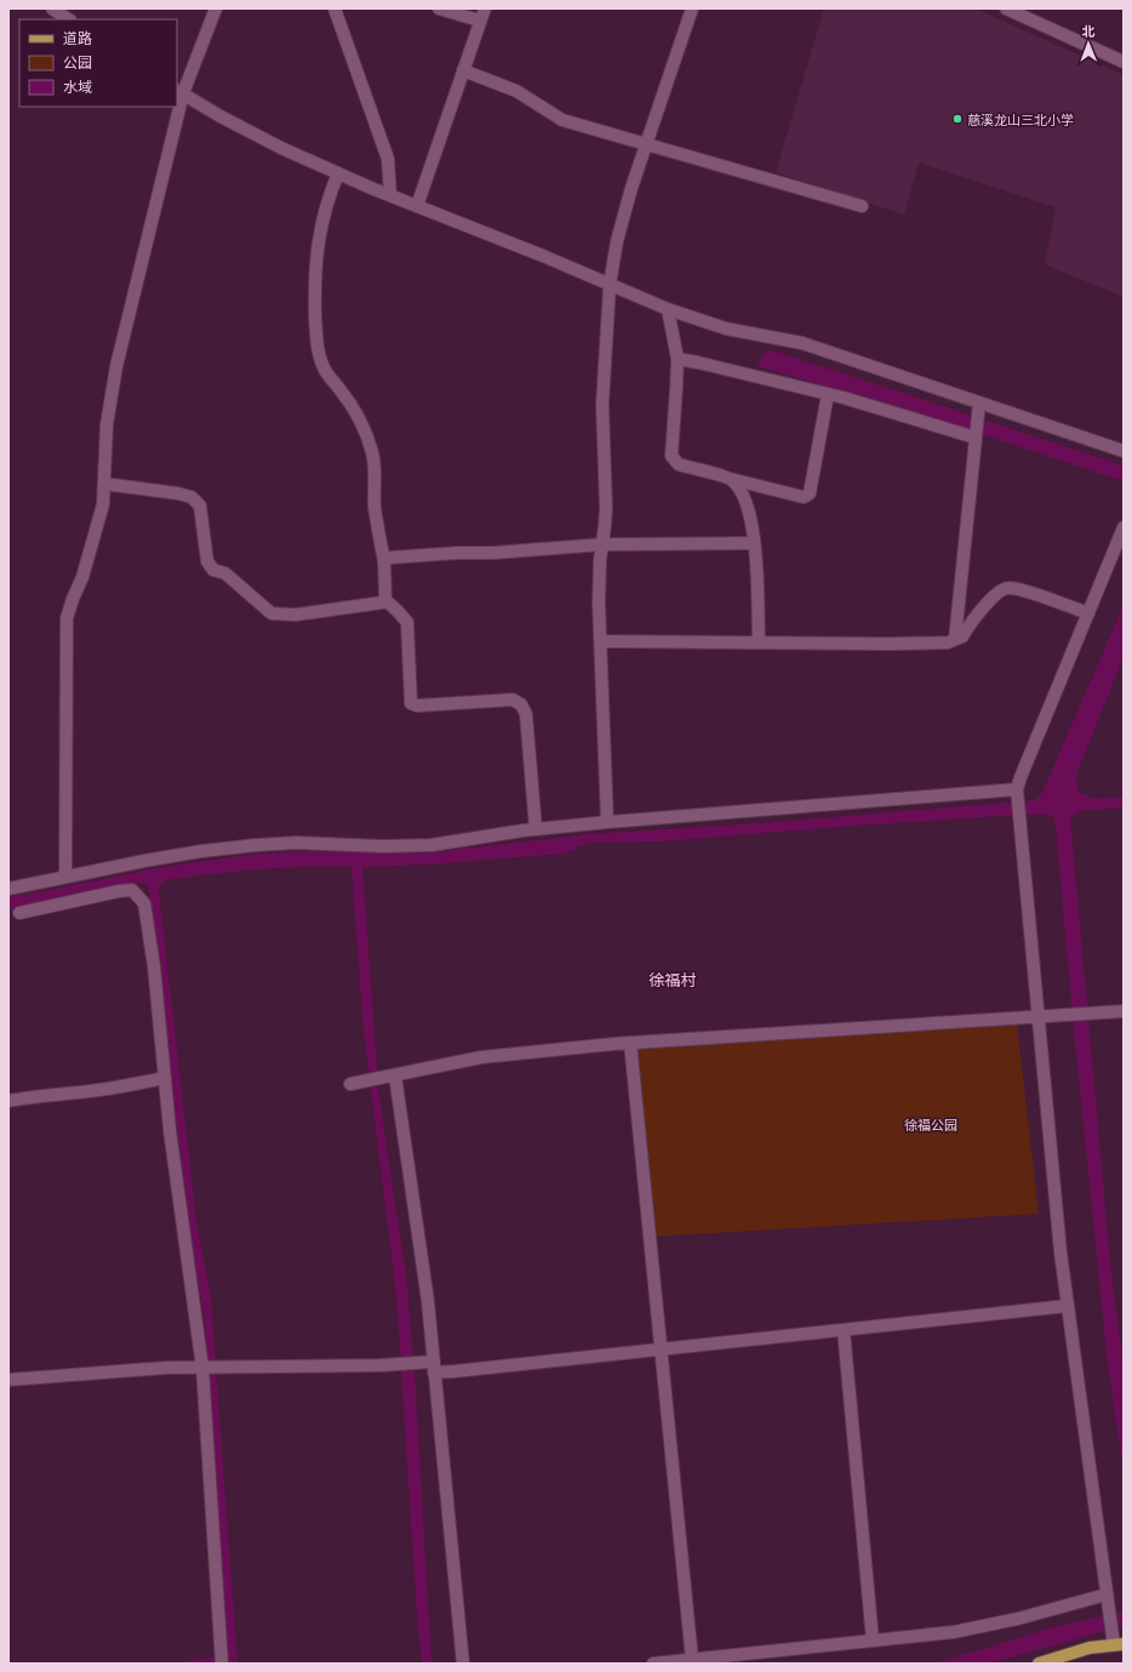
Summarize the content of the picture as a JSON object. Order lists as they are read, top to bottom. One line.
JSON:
{"districts":["徐福村"],"parks":["徐福公园"],"places":["慈溪龙山三北小学"],"legend":["道路","公园","水域"],"north":"top"}
